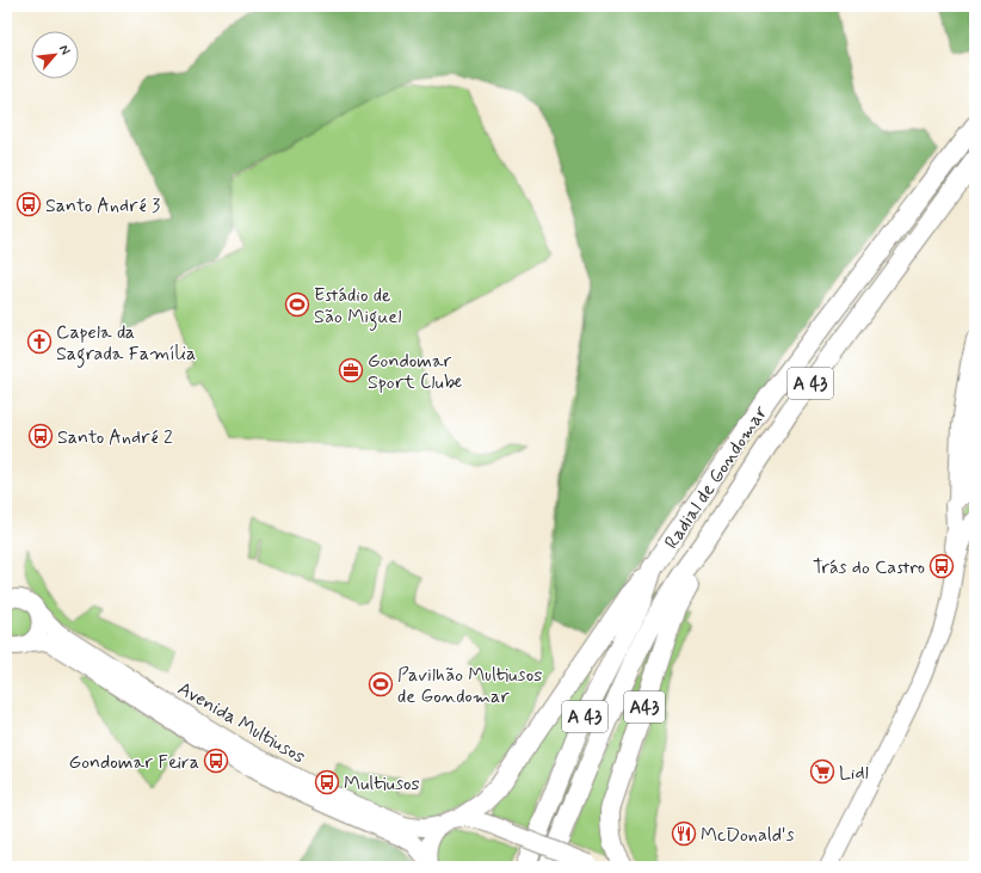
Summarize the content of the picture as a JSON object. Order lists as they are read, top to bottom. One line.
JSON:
{"streets":{"highway":["A 43","Radial de Gondomar","A43"],"main road":["Avenida Multiusos"]},"crossings":[["Radial de Gondomar","A43"]],"places":{"bus stop":["Santo André 3","Santo André 2","Trás do Castro","Gondomar Feira","Multiusos"],"sports":["Estádio de São Miguel","Pavilhão Multiusos de Gondomar"],"church":["Capela da Sagrada Família"],"office":["Gondomar Sport Clube"],"supermarket":["Lidl"],"restaurant":["McDonald's"]},"north":"top right"}
